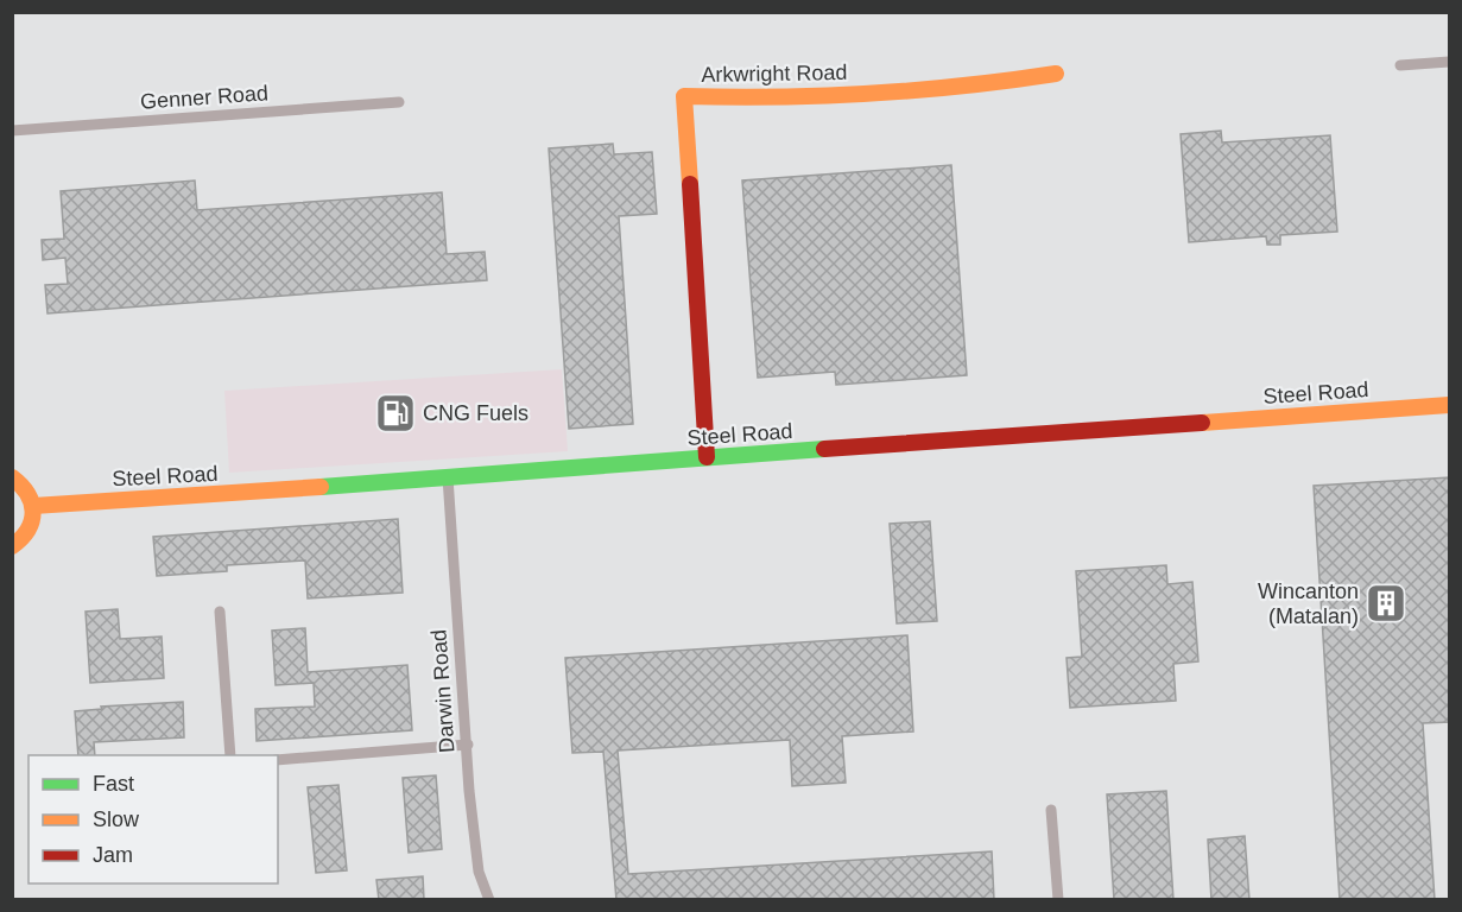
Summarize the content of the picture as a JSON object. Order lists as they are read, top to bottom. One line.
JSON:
{"streets":{"main road":["Arkwright Road","Steel Road"],"street":["Genner Road","Darwin Road"]},"crossings":[["Arkwright Road","Steel Road"],["Steel Road","Darwin Road"]],"places":{"fuel station":["CNG Fuels"],"building":["Wincanton (Matalan)"]},"legend":["Fast","Slow","Jam"]}
